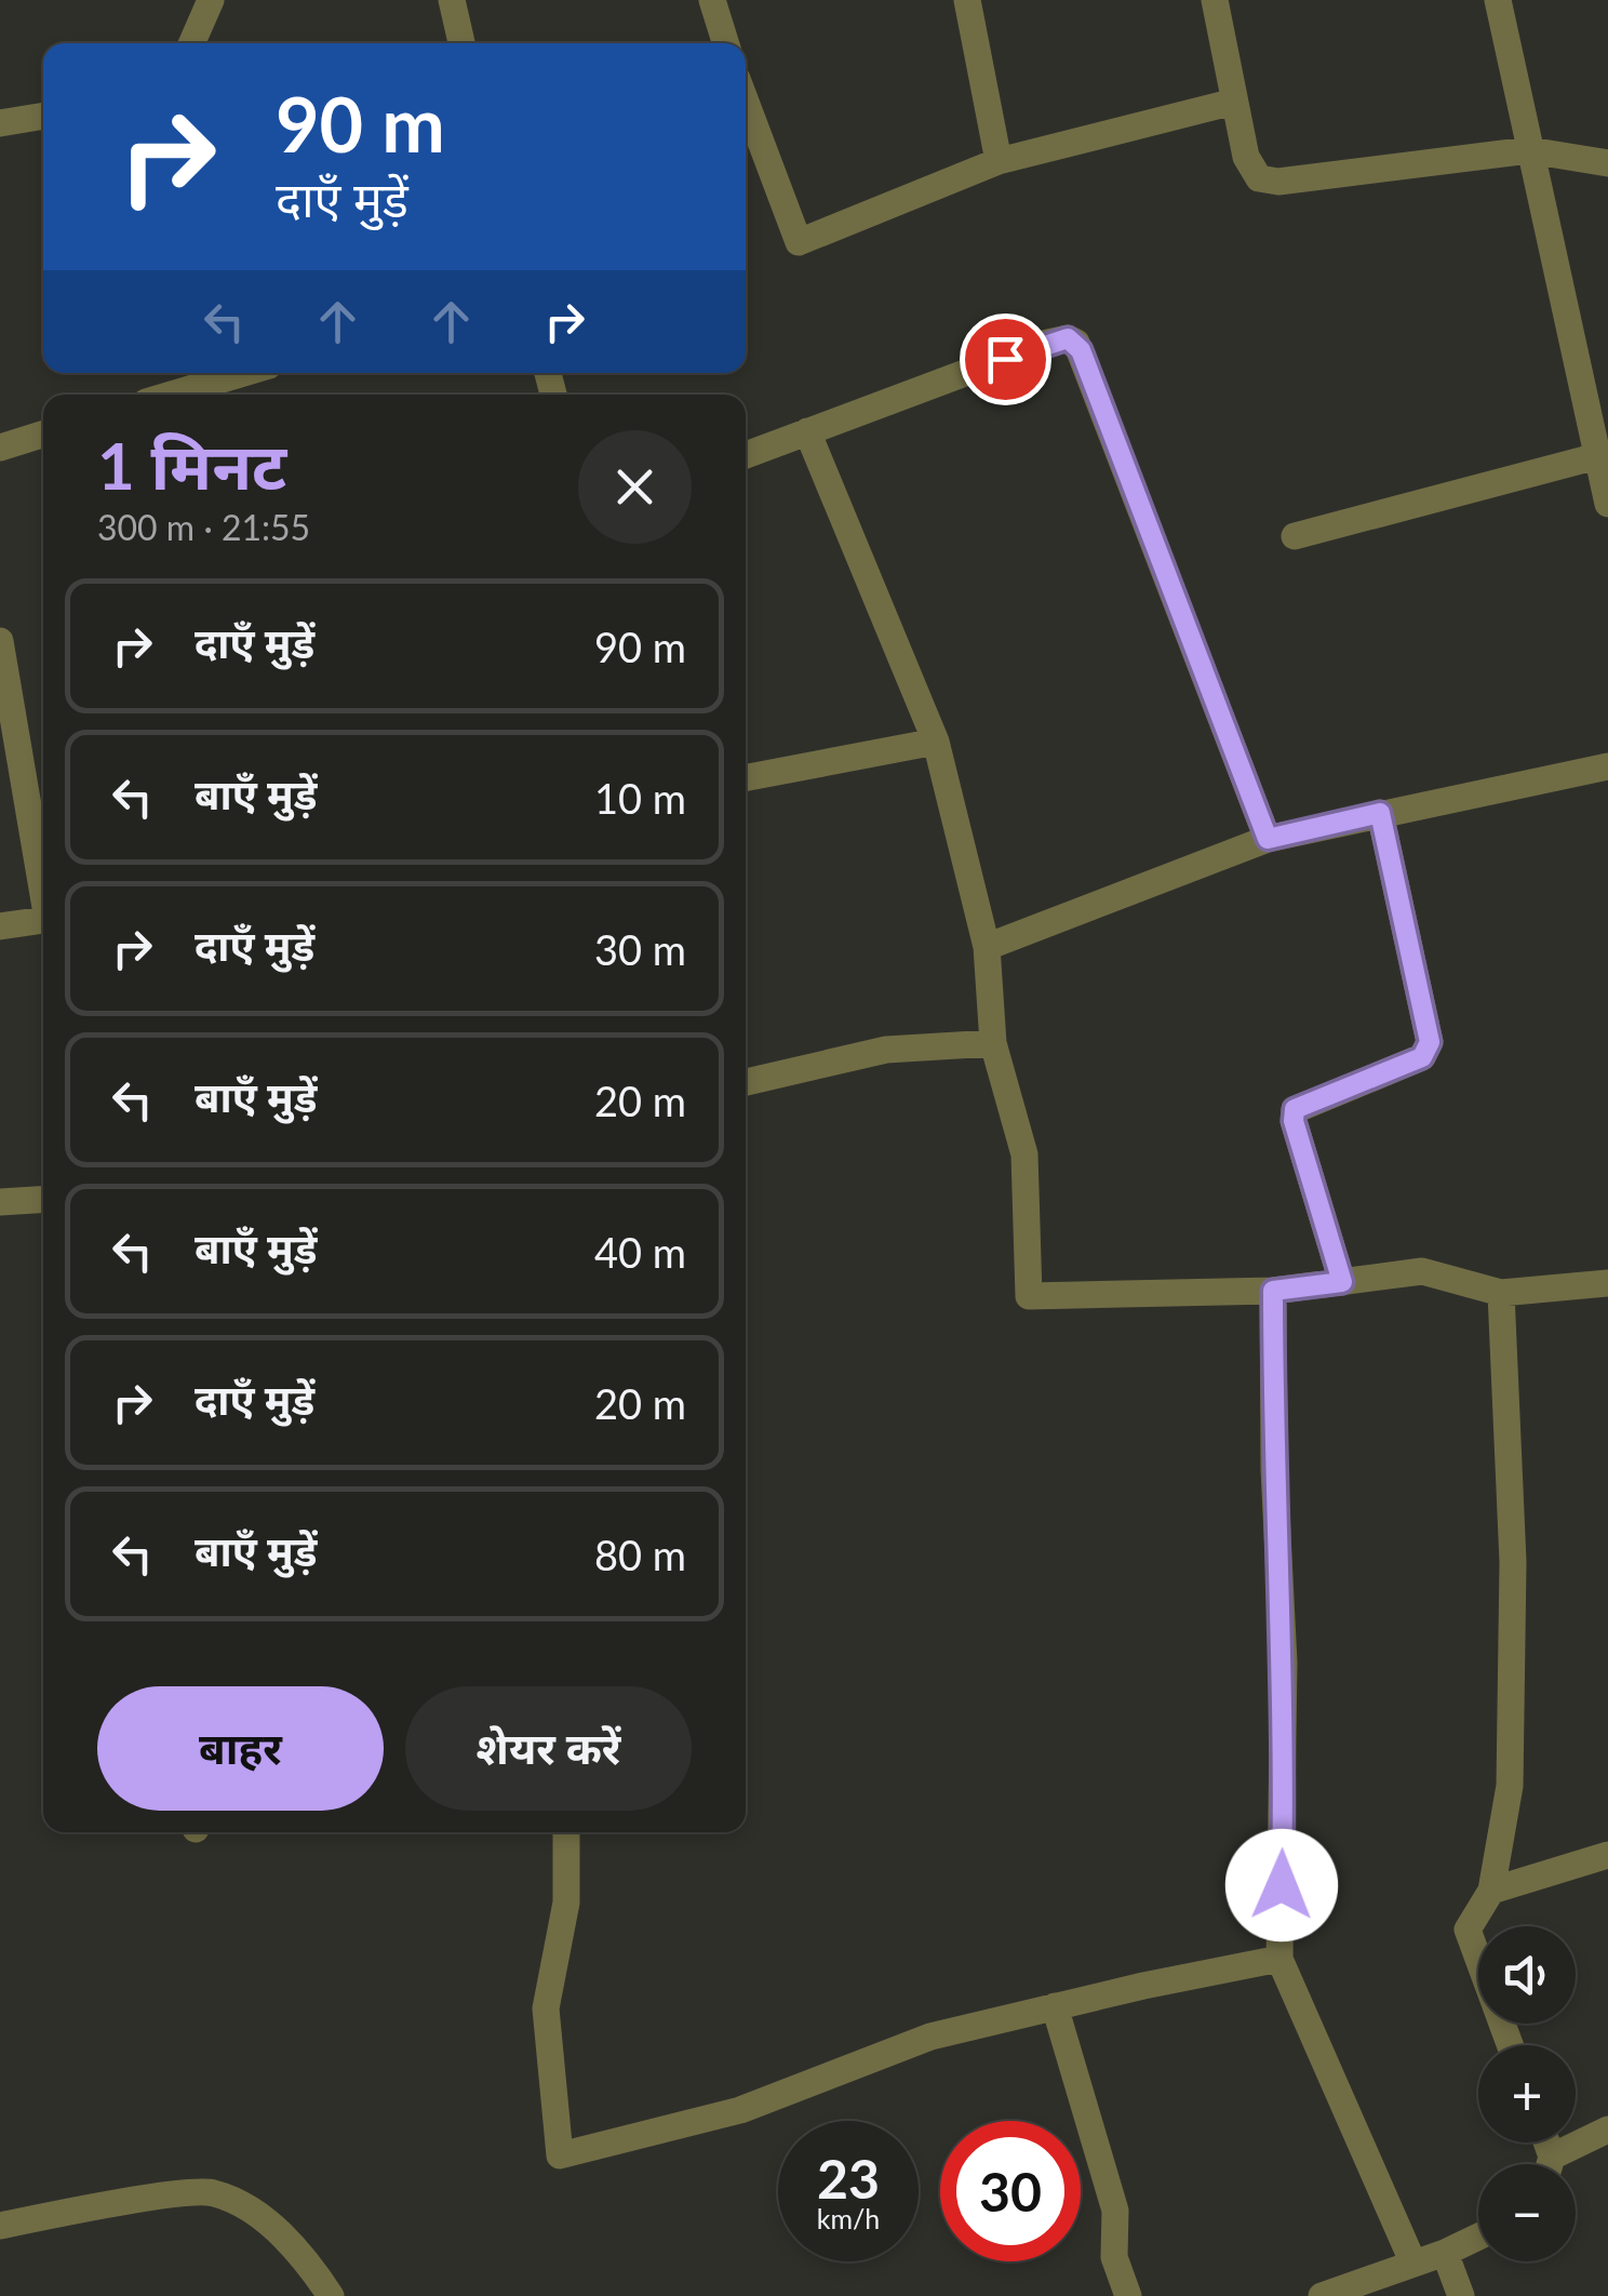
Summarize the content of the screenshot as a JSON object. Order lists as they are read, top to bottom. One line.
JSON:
{"page":{"turn":["90 m","दाएँ मुड़ें"],"heading":["1 मिनट","300 m · 21:55"],"list":[{"name":"दाएँ मुड़ें","value":"90 m"},{"name":"बाएँ मुड़ें","value":"10 m"},{"name":"दाएँ मुड़ें","value":"30 m"},{"name":"बाएँ मुड़ें","value":"20 m"},{"name":"बाएँ मुड़ें","value":"40 m"},{"name":"दाएँ मुड़ें","value":"20 m"},{"name":"बाएँ मुड़ें","value":"80 m"}],"buttons":["बाहर","शेयर करें"],"map_buttons":["+","−"],"speed":"23 km/h","limit":"30"}}
